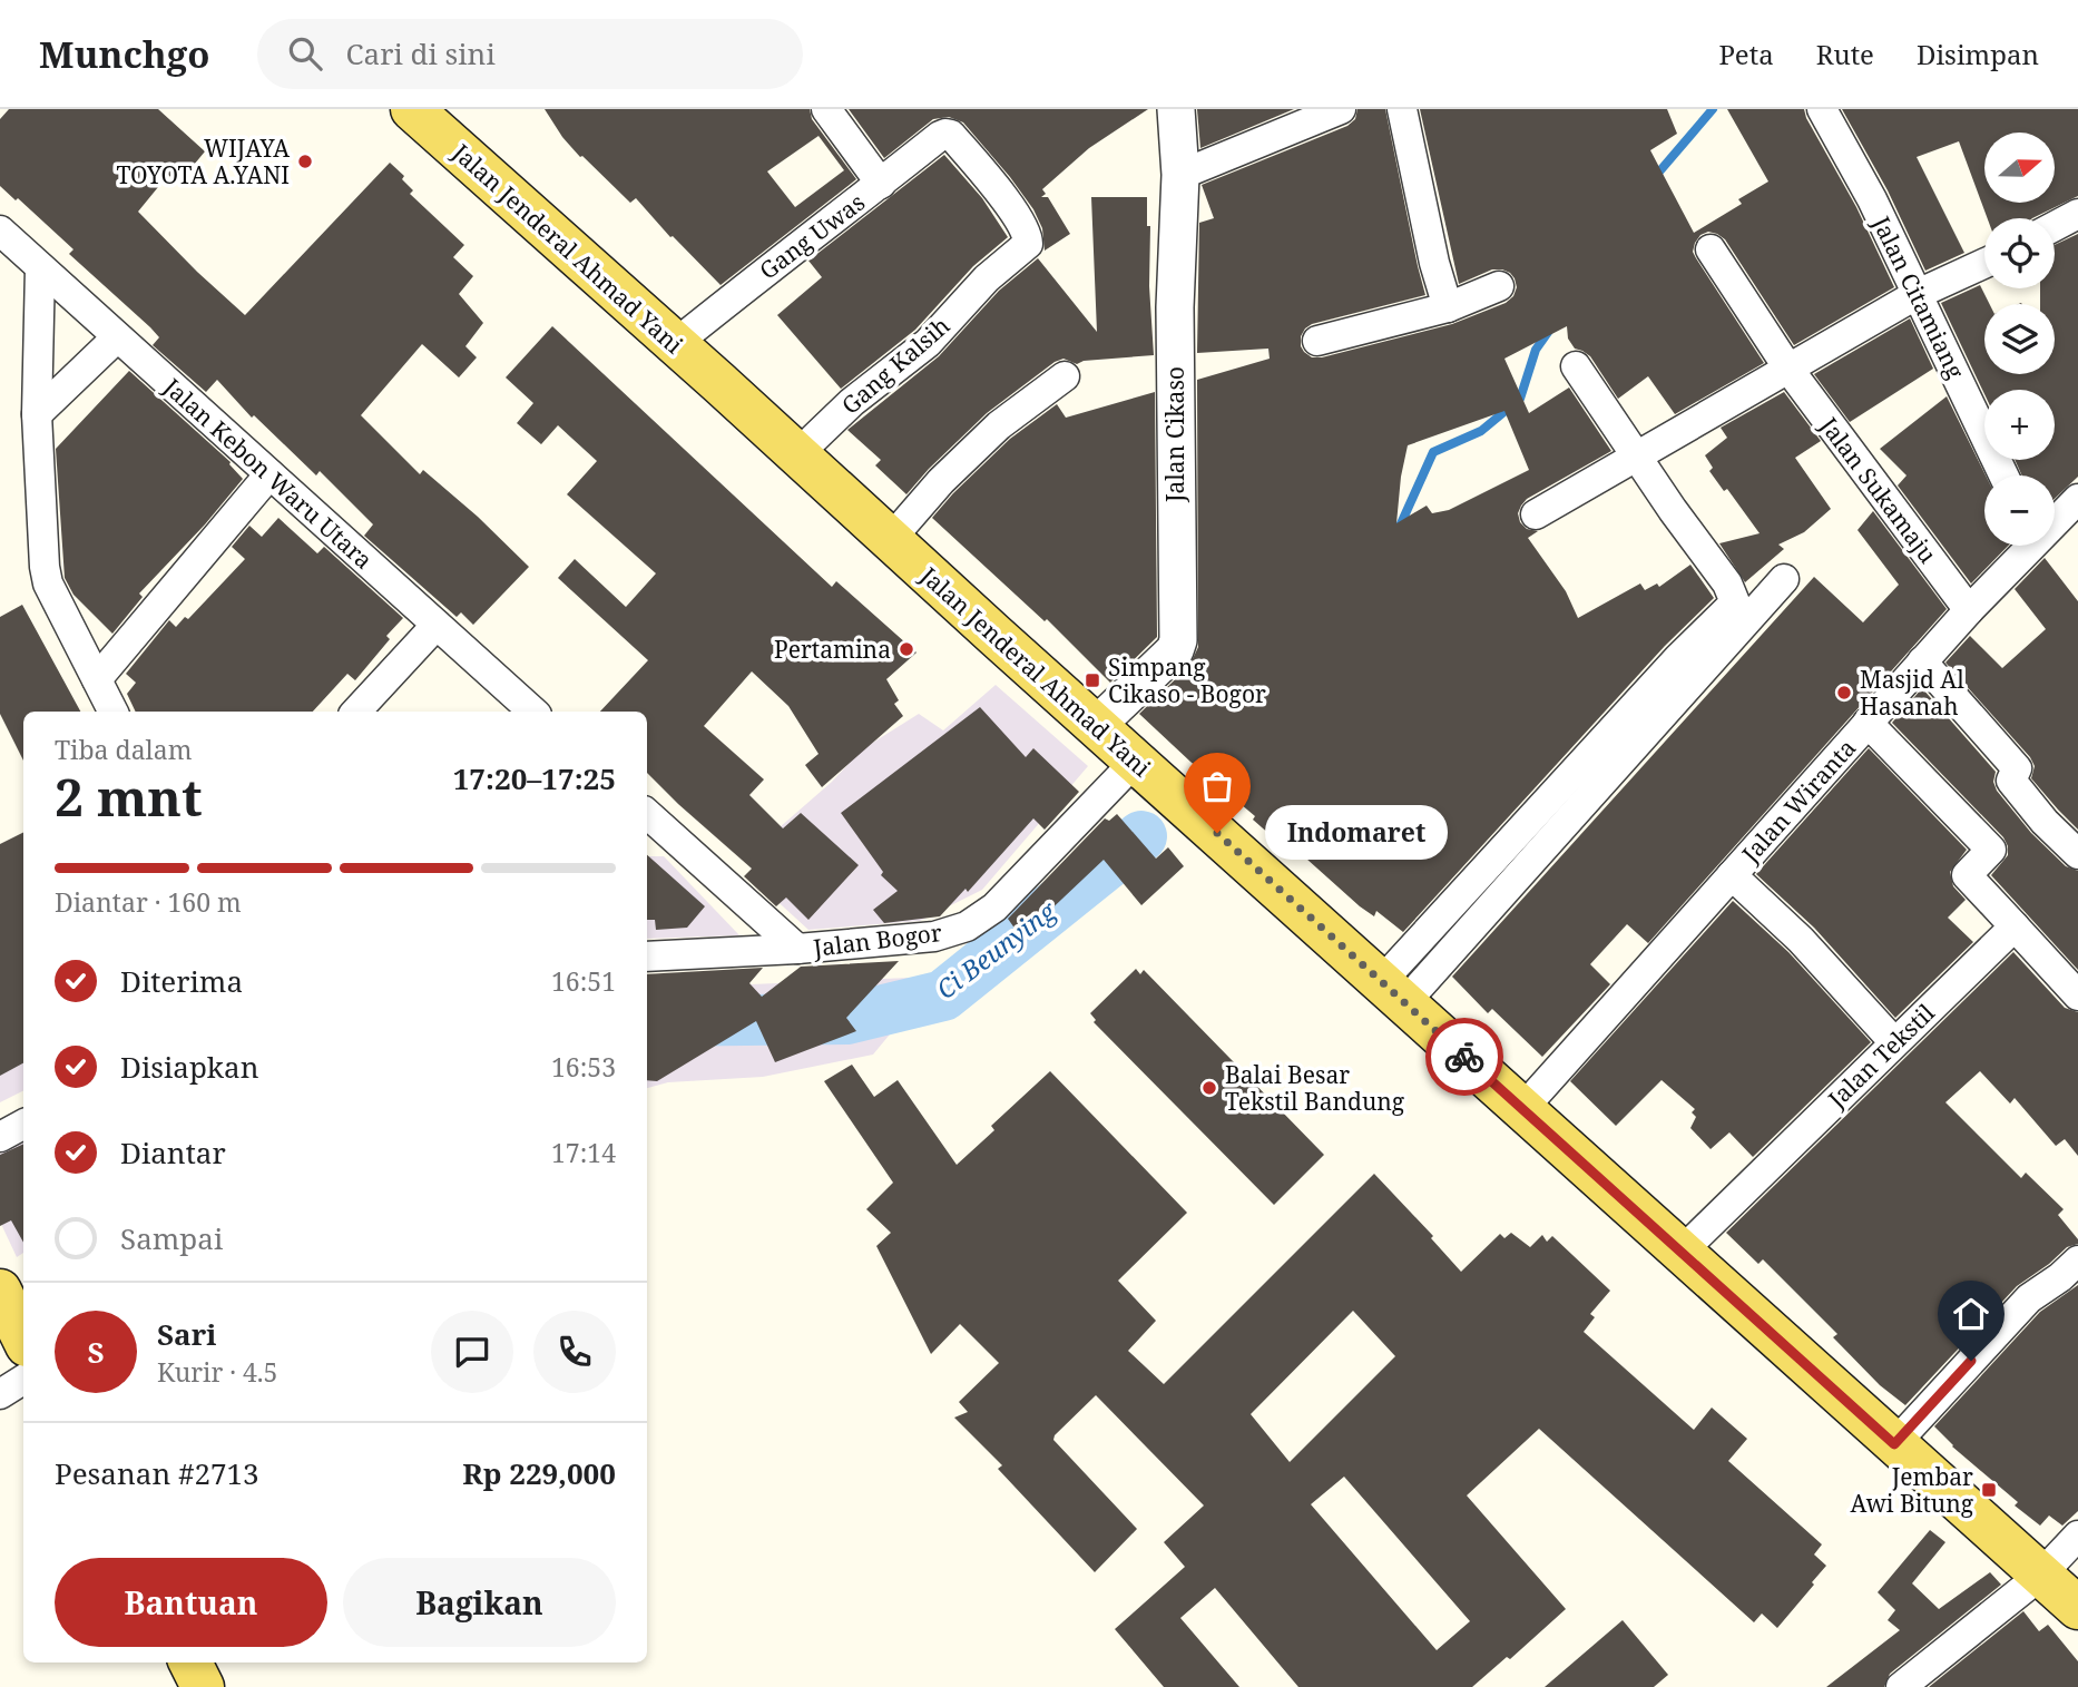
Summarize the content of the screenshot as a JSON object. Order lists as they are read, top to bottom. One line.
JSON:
{"streets":{"main road":["Jalan Jenderal Ahmad Yani"],"street":["Gang Uwas","Jalan Citamiang","Gang Kalsih","Jalan Cikaso","Jalan Kebon Waru Utara","Jalan Sukamaju","Jalan Wiranta","Jalan Bogor","Jalan Tekstil"]},"crossings":[["Gang Uwas","Jalan Jenderal Ahmad Yani"],["Gang Uwas","Gang Kalsih"],["Jalan Jenderal Ahmad Yani","Gang Kalsih"],["Jalan Jenderal Ahmad Yani","Jalan Cikaso"],["Jalan Jenderal Ahmad Yani","Jalan Wiranta"],["Jalan Jenderal Ahmad Yani","Jalan Bogor"],["Jalan Jenderal Ahmad Yani","Jalan Tekstil"],["Jalan Sukamaju","Jalan Wiranta"]],"water":["Ci Beunying"],"places":{"other":["WIJAYA TOYOTA A.YANI","Pertamina","Masjid Al Hasanah","Indomaret","Balai Besar Tekstil Bandung"],"transit":["Simpang Cikaso - Bogor","Jembar Awi Bitung"]},"north":"right","page":{"header":"Munchgo","search":"Cari di sini","nav":["Peta","Rute","Disimpan"],"map_buttons":["+","−"],"heading":["2 mnt","Tiba dalam","17:20–17:25"],"panel":["Sari","Kurir · 4.5","Pesanan #2713","Rp 229,000"],"bubble":"Indomaret","bar":"Diantar · 160 m","list":[["Diterima","16:51"],["Disiapkan","16:53"],["Diantar","17:14"],"Sampai"],"round":"S","buttons":["Bantuan","Bagikan"]}}
